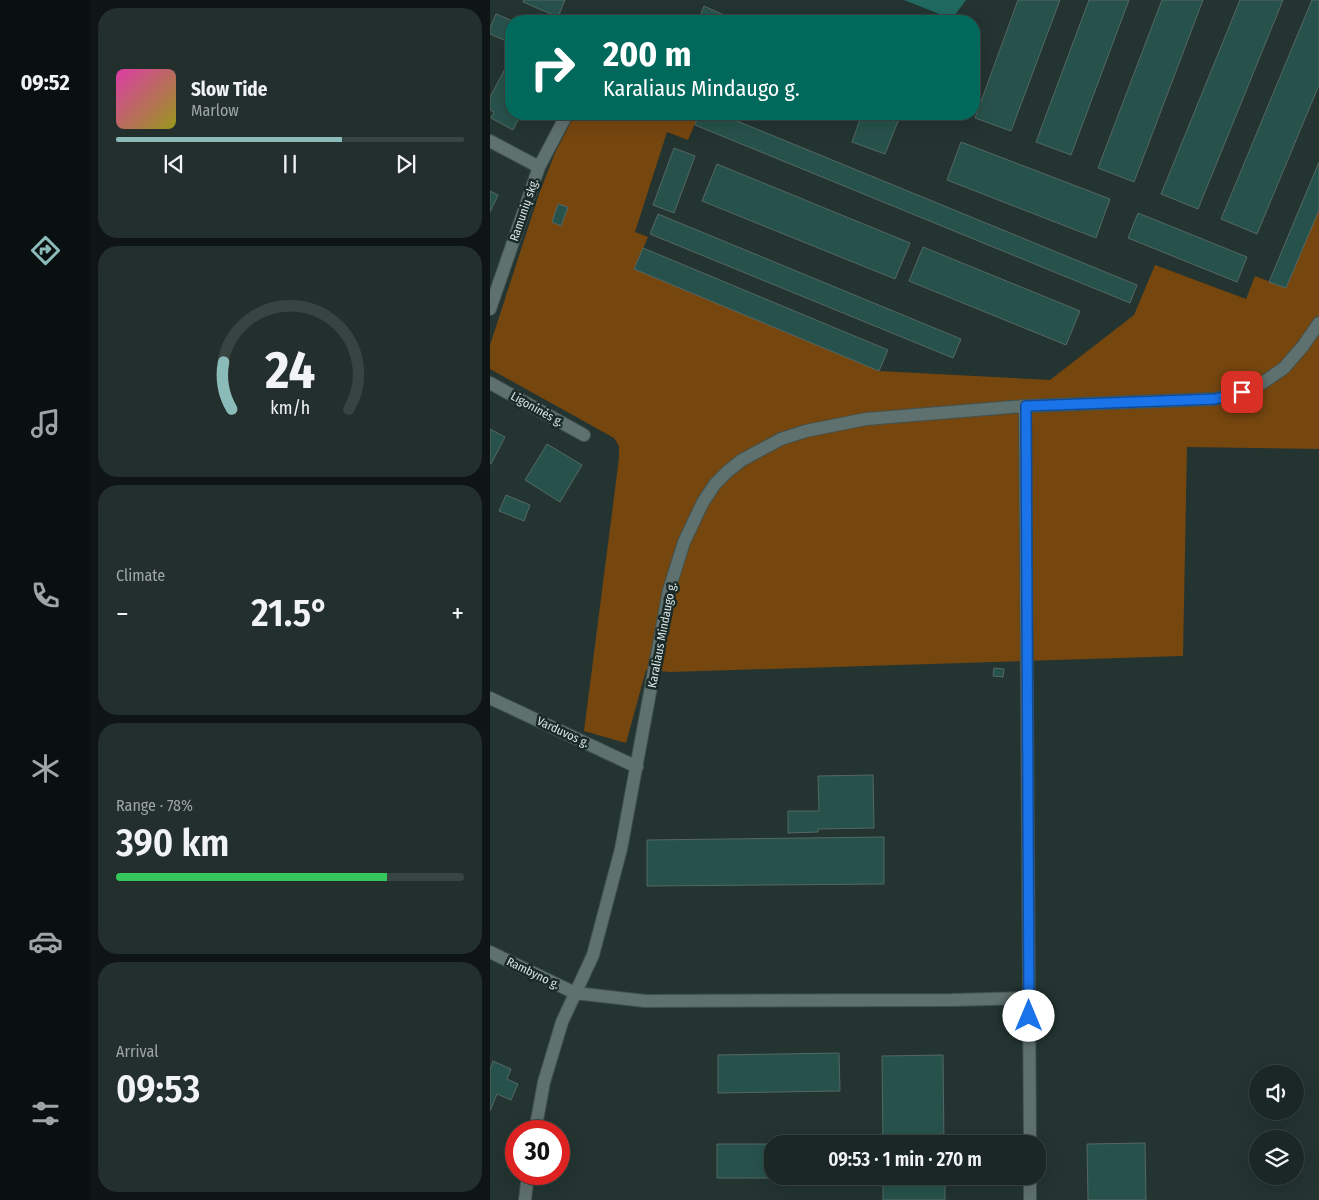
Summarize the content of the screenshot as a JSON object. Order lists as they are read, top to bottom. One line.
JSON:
{"streets":{"street":["Ramunių skg.","Ligoninės g.","Karaliaus Mindaugo g.","Varduvos g.","Rambyno g."]},"crossings":[["Karaliaus Mindaugo g.","Varduvos g."],["Karaliaus Mindaugo g.","Rambyno g."]],"page":{"tabs":"09:52","turn":["200 m","Karaliaus Mindaugo g."],"song":["Slow Tide","Marlow"],"tile":["Climate",["Range · 78%","390 km"],["Arrival","09:53"]],"heat":["−","21.5°","+"],"limit":"30","trip":"09:53 · 1 min · 270 m","gauge":["24","km/h"]}}
